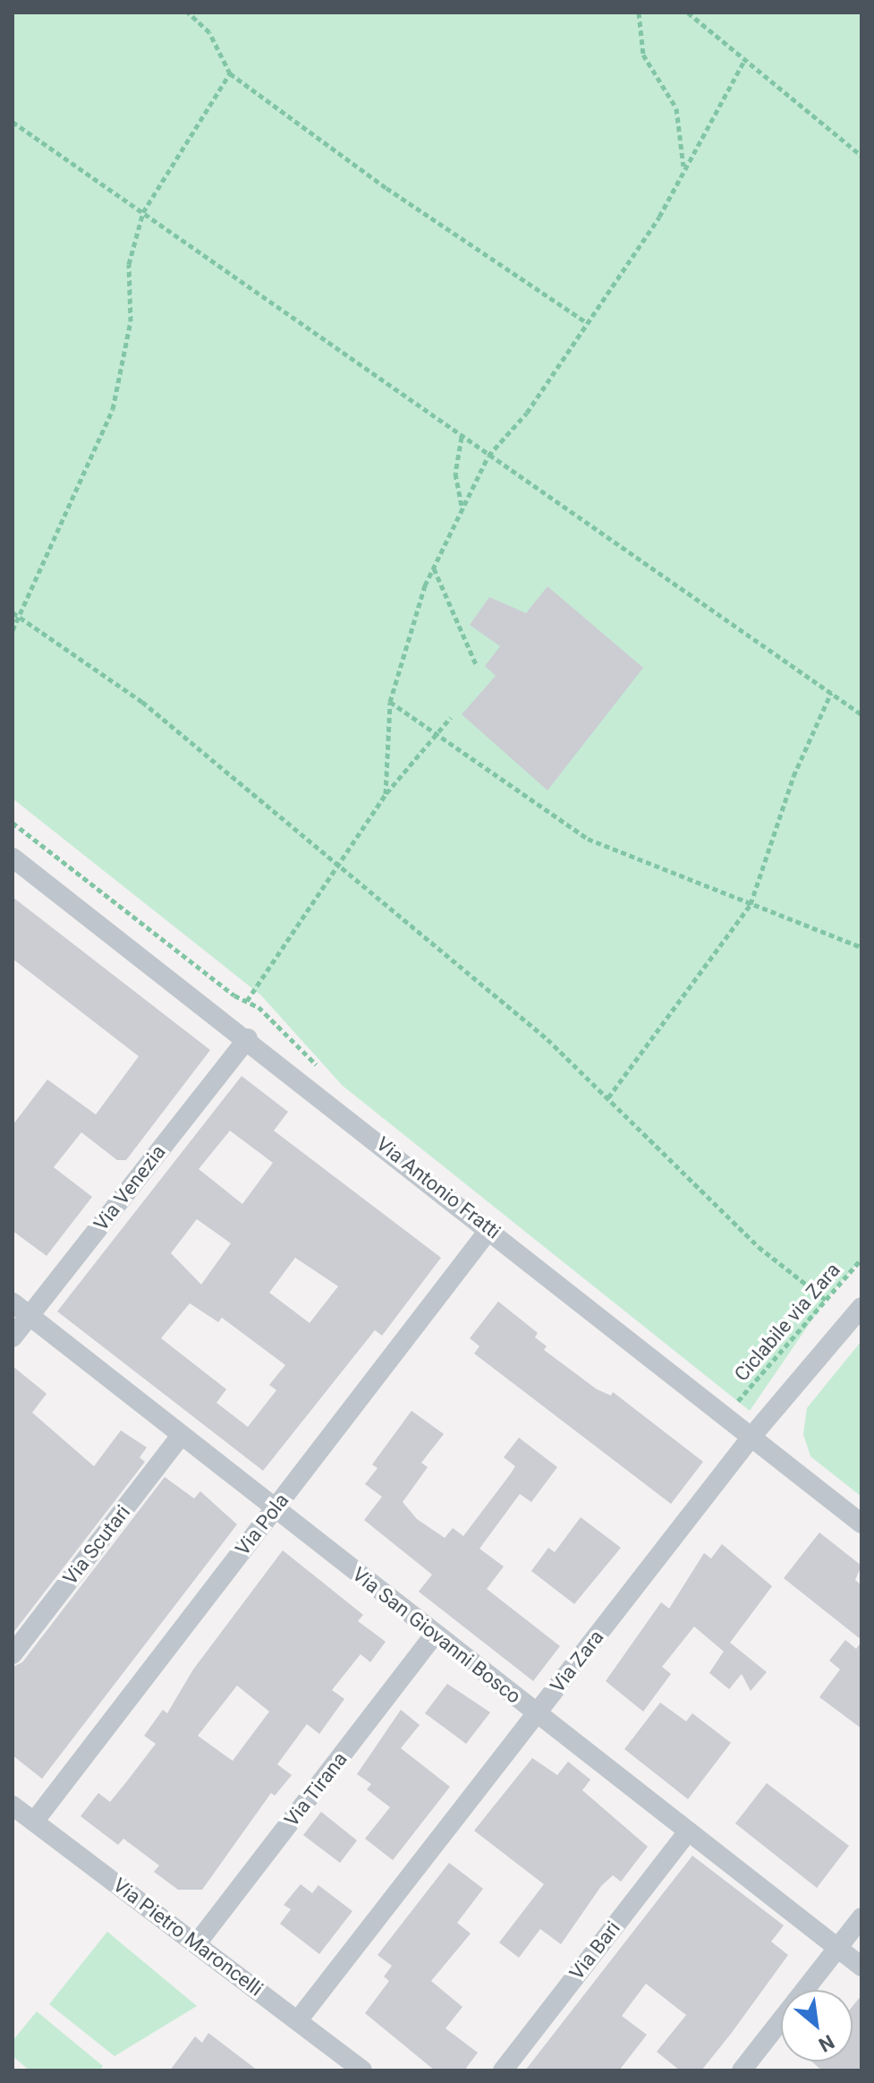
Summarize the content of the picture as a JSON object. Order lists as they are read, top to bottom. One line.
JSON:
{"streets":{"street":["Via Venezia","Via Antonio Fratti","Via Pola","Via Scutari","Via San Giovanni Bosco","Via Zara","Via Tirana","Via Pietro Maroncelli","Via Bari"],"path":["Ciclabile via Zara"]},"crossings":[["Via Venezia","Via Antonio Fratti"],["Via Venezia","Via San Giovanni Bosco"],["Via Antonio Fratti","Via Pola"],["Via Antonio Fratti","Via Zara"],["Via Pola","Via San Giovanni Bosco"],["Via Pola","Via Pietro Maroncelli"],["Via Scutari","Via San Giovanni Bosco"],["Via San Giovanni Bosco","Via Zara"],["Via San Giovanni Bosco","Via Tirana"],["Via San Giovanni Bosco","Via Bari"],["Via Zara","Via Pietro Maroncelli"],["Via Tirana","Via Pietro Maroncelli"]],"north":"bottom right"}
